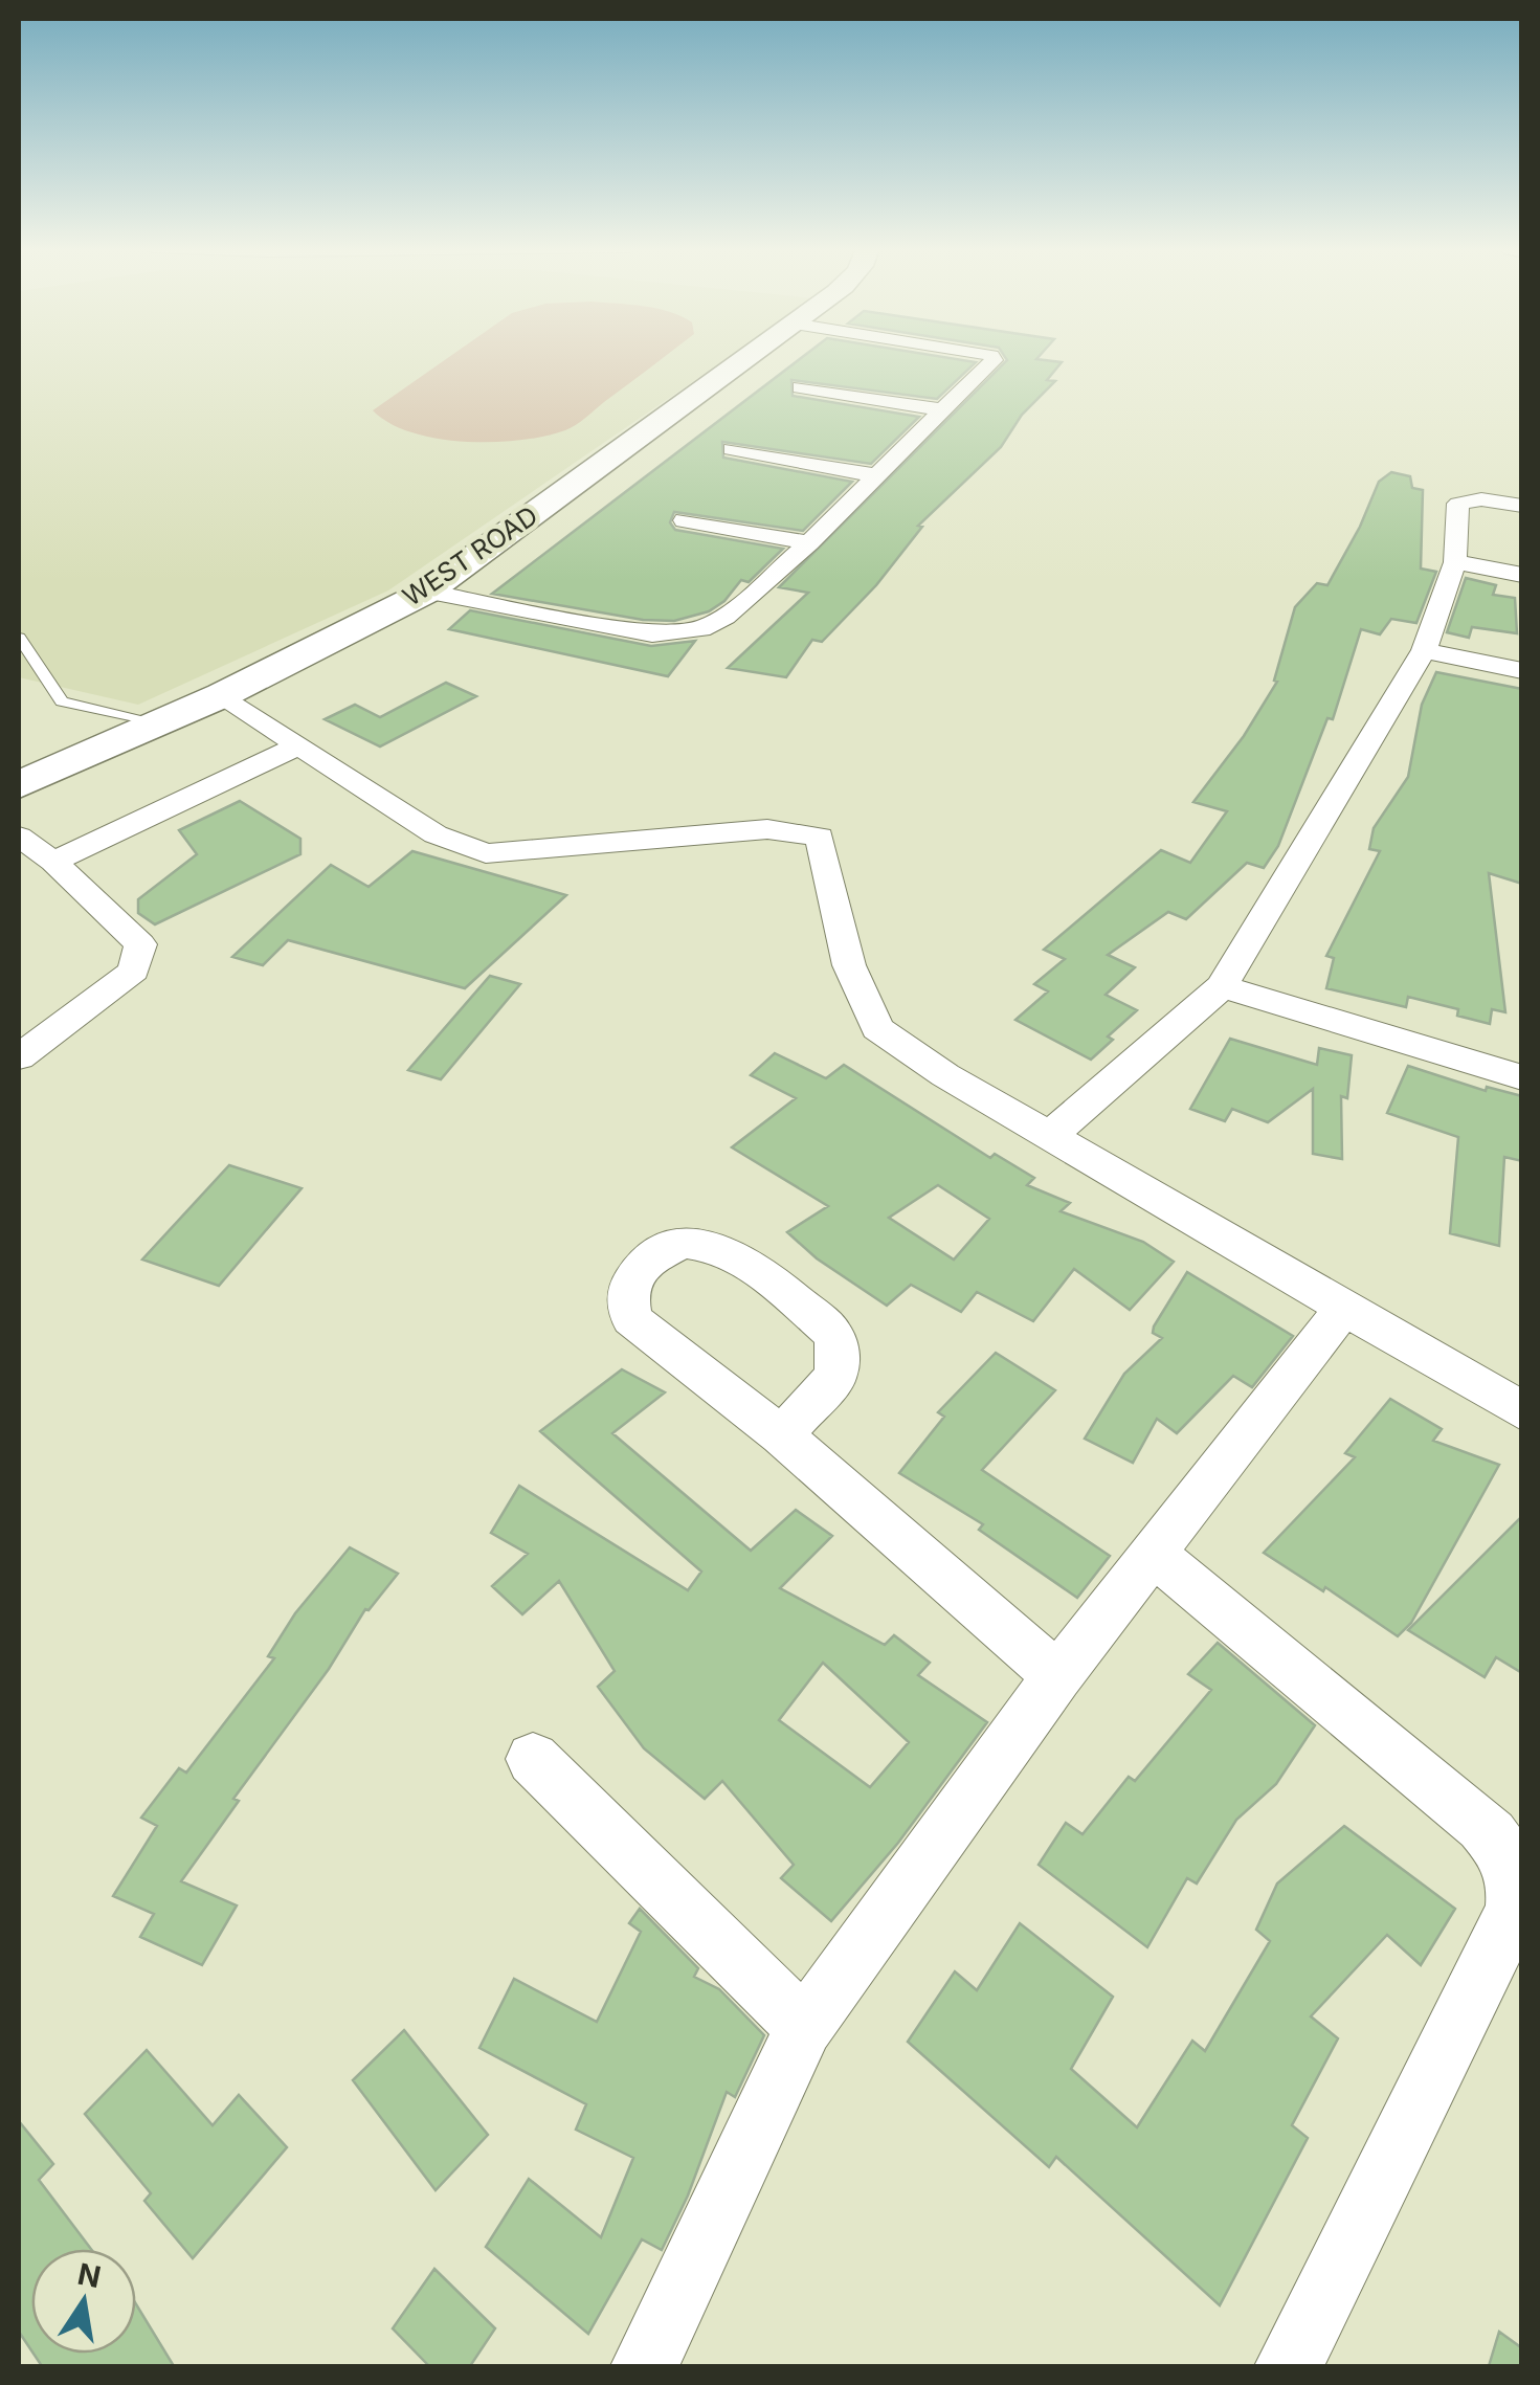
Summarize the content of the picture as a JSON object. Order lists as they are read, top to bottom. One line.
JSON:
{"streets":{"street":["WEST ROAD"]},"north":"top"}
